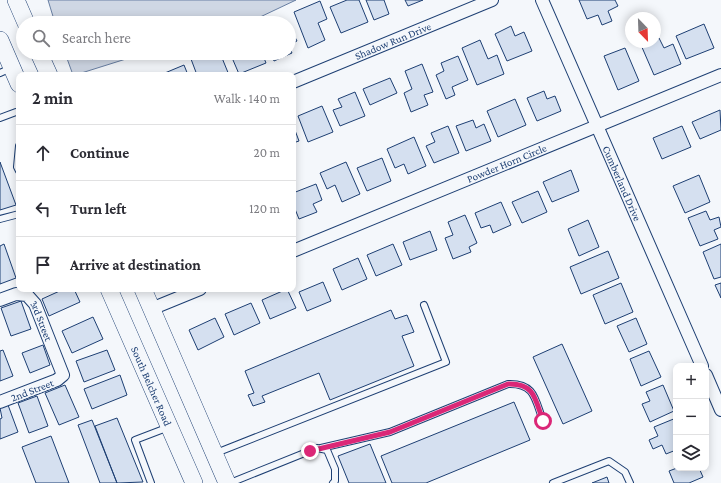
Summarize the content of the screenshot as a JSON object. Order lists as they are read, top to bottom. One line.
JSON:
{"streets":{"main road":["South Belcher Road"],"street":["Shadow Run Drive","Powder Horn Circle","Cumberland Drive","3rd Street","2nd Street"]},"crossings":[["Powder Horn Circle","Cumberland Drive"],["3rd Street","2nd Street"]],"north":"bottom right","page":{"search":"Search here","heading":["2 min","Walk · 140 m"],"list":[["Continue","20 m"],["Turn left","120 m"],"Arrive at destination"],"map_buttons":["+","−"]}}
